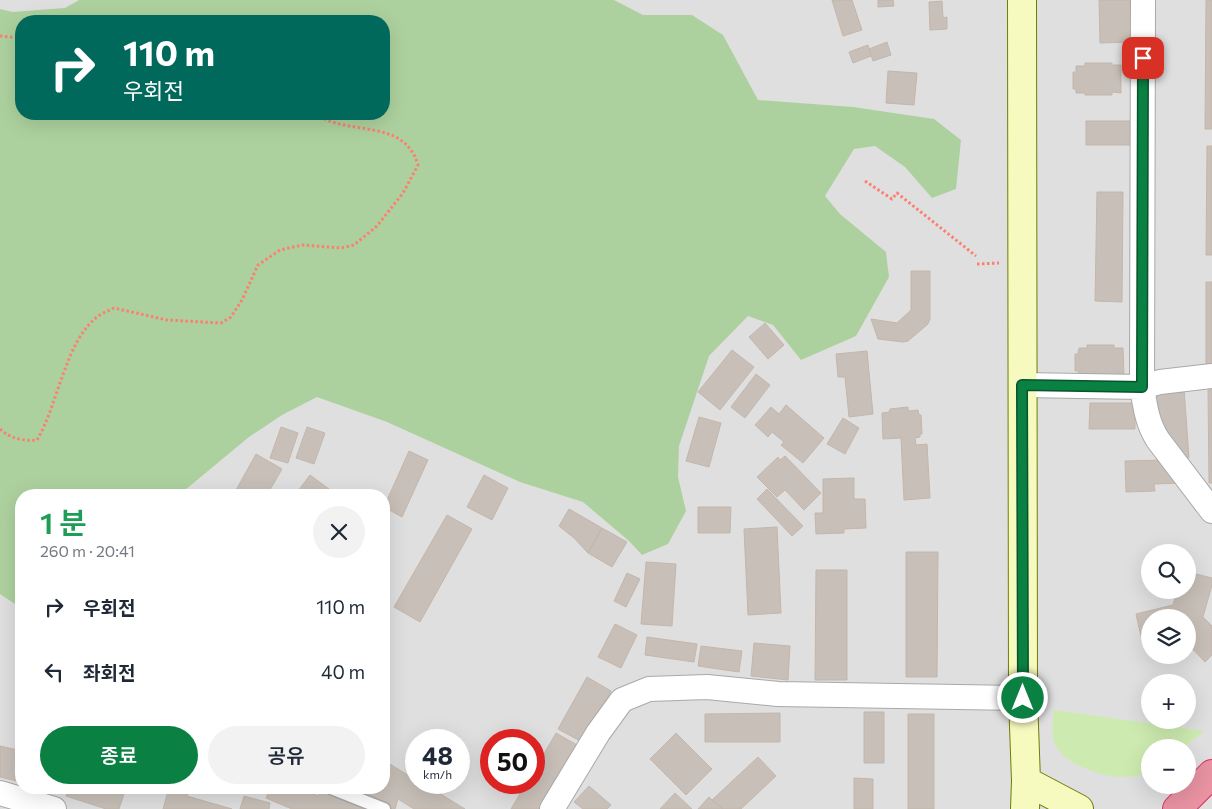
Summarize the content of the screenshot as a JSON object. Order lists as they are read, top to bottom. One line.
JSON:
{"page":{"turn":["110 m","우회전"],"heading":["1 분","260 m · 20:41"],"map_buttons":["+","−"],"list":[{"name":"우회전","value":"110 m"},{"name":"좌회전","value":"40 m"}],"buttons":["종료","공유"],"speed":"48 km/h","limit":"50"}}
